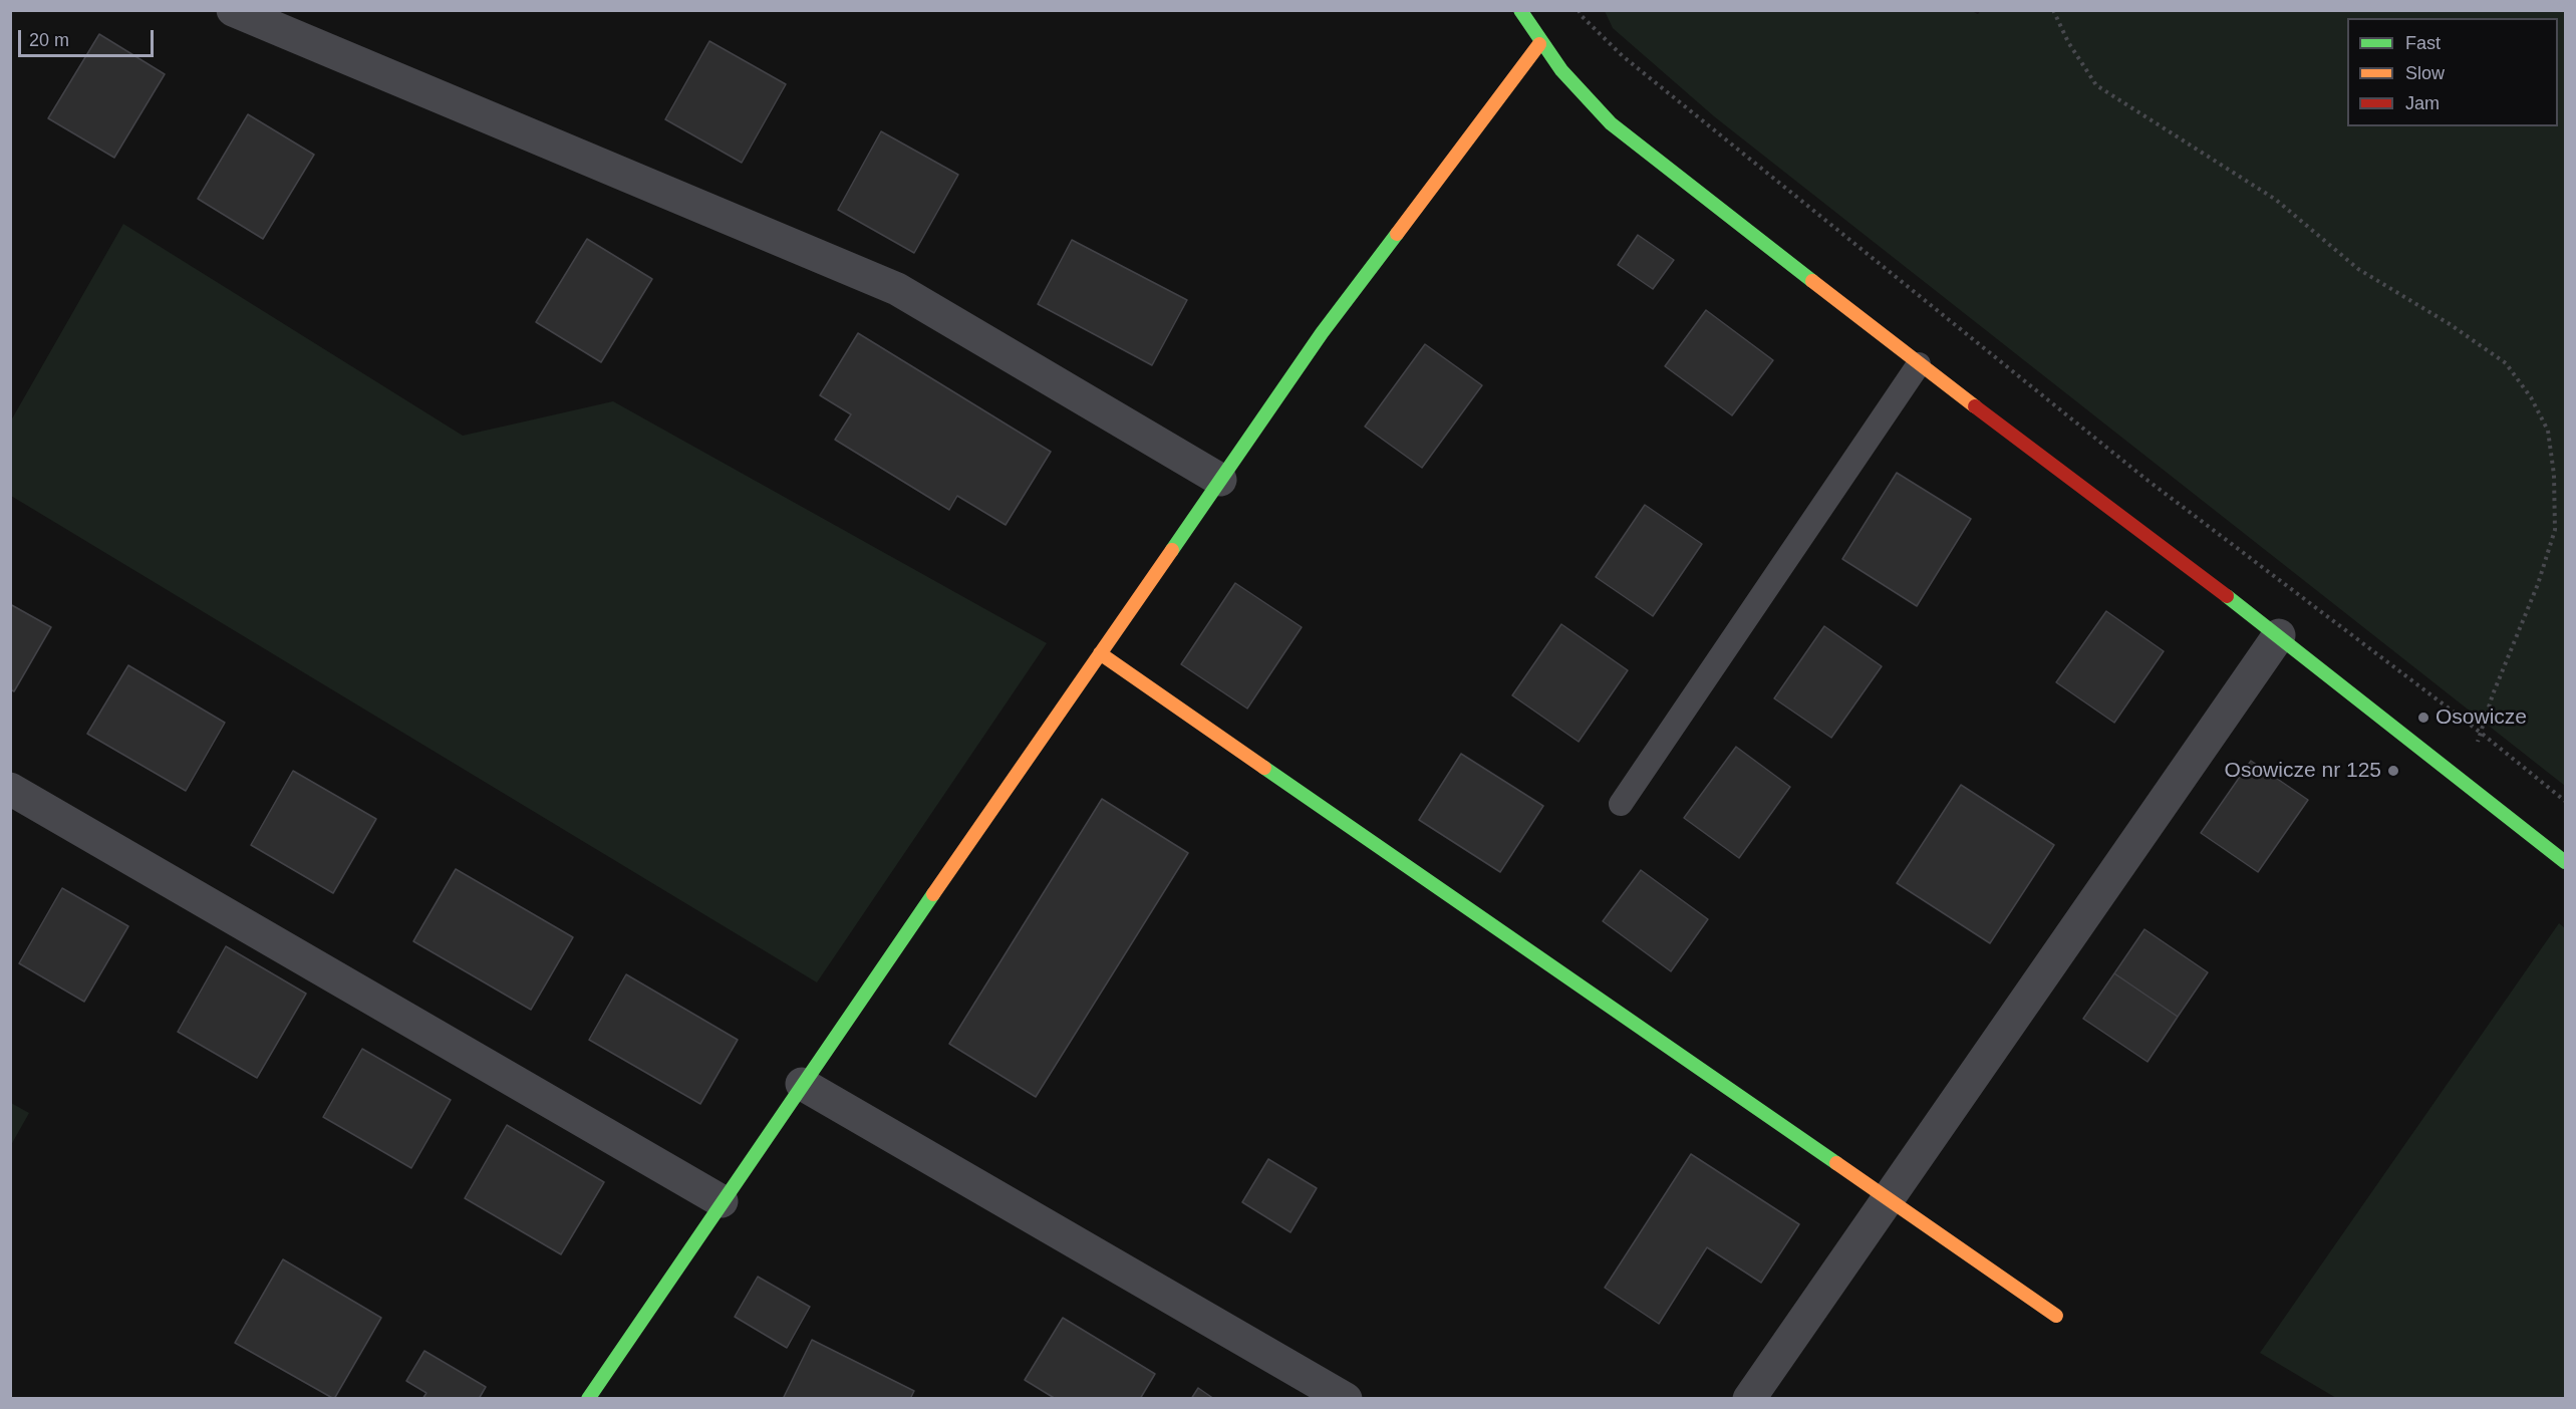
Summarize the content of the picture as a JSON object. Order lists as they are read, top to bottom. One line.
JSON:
{"places":["Osowicze","Osowicze nr 125"],"legend":["Fast","Slow","Jam"],"scale_bar":"20 m"}
